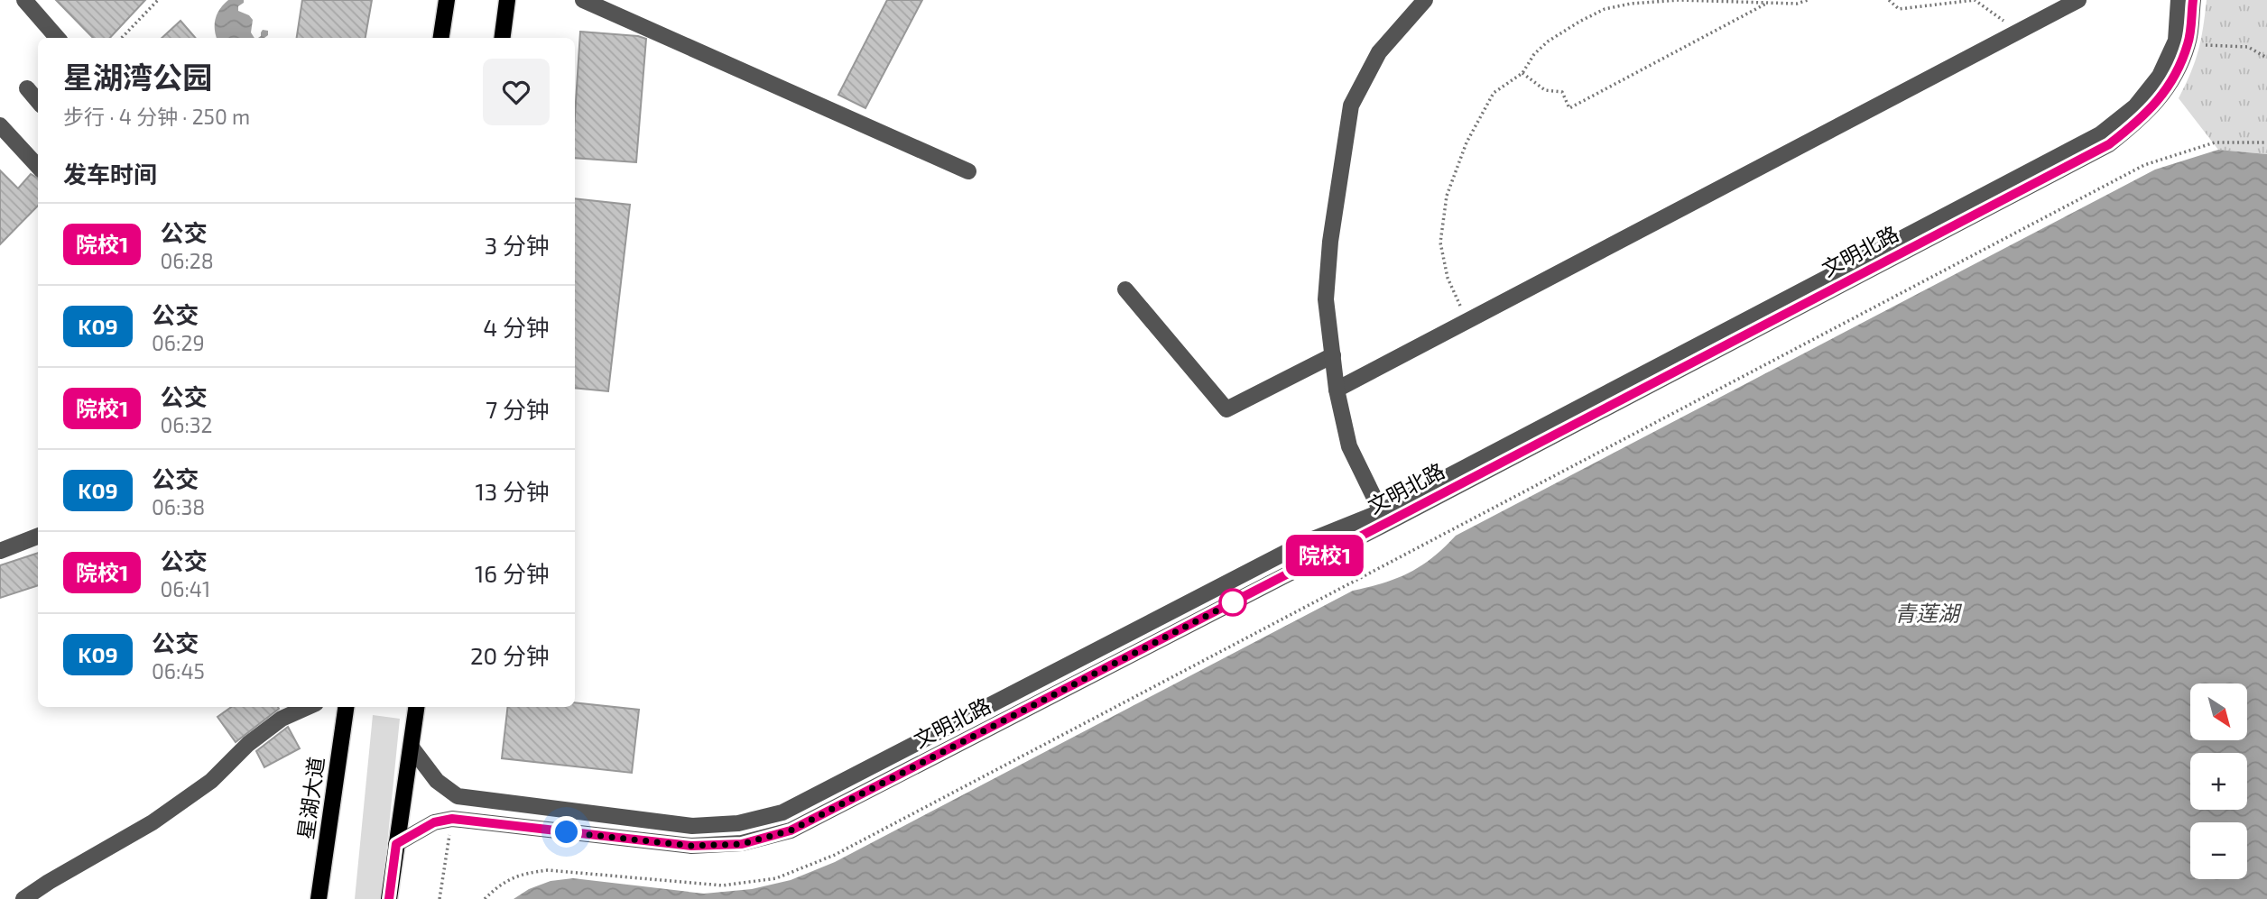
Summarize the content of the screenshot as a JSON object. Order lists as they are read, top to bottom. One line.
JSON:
{"streets":{"main road":["星湖大道"],"street":["文明北路"]},"water":["青莲湖"],"lines":["bus line 院校1"],"north":"bottom right","page":{"on_map":"院校1","heading":[["星湖湾公园","步行 · 4 分钟 · 250 m"],"发车时间"],"list":[{"mark":"院校1","name":"公交","note":"06:28","value":"3 分钟"},{"mark":"K09","name":"公交","note":"06:29","value":"4 分钟"},{"mark":"院校1","name":"公交","note":"06:32","value":"7 分钟"},{"mark":"K09","name":"公交","note":"06:38","value":"13 分钟"},{"mark":"院校1","name":"公交","note":"06:41","value":"16 分钟"},{"mark":"K09","name":"公交","note":"06:45","value":"20 分钟"}],"map_buttons":["+","−"]}}
